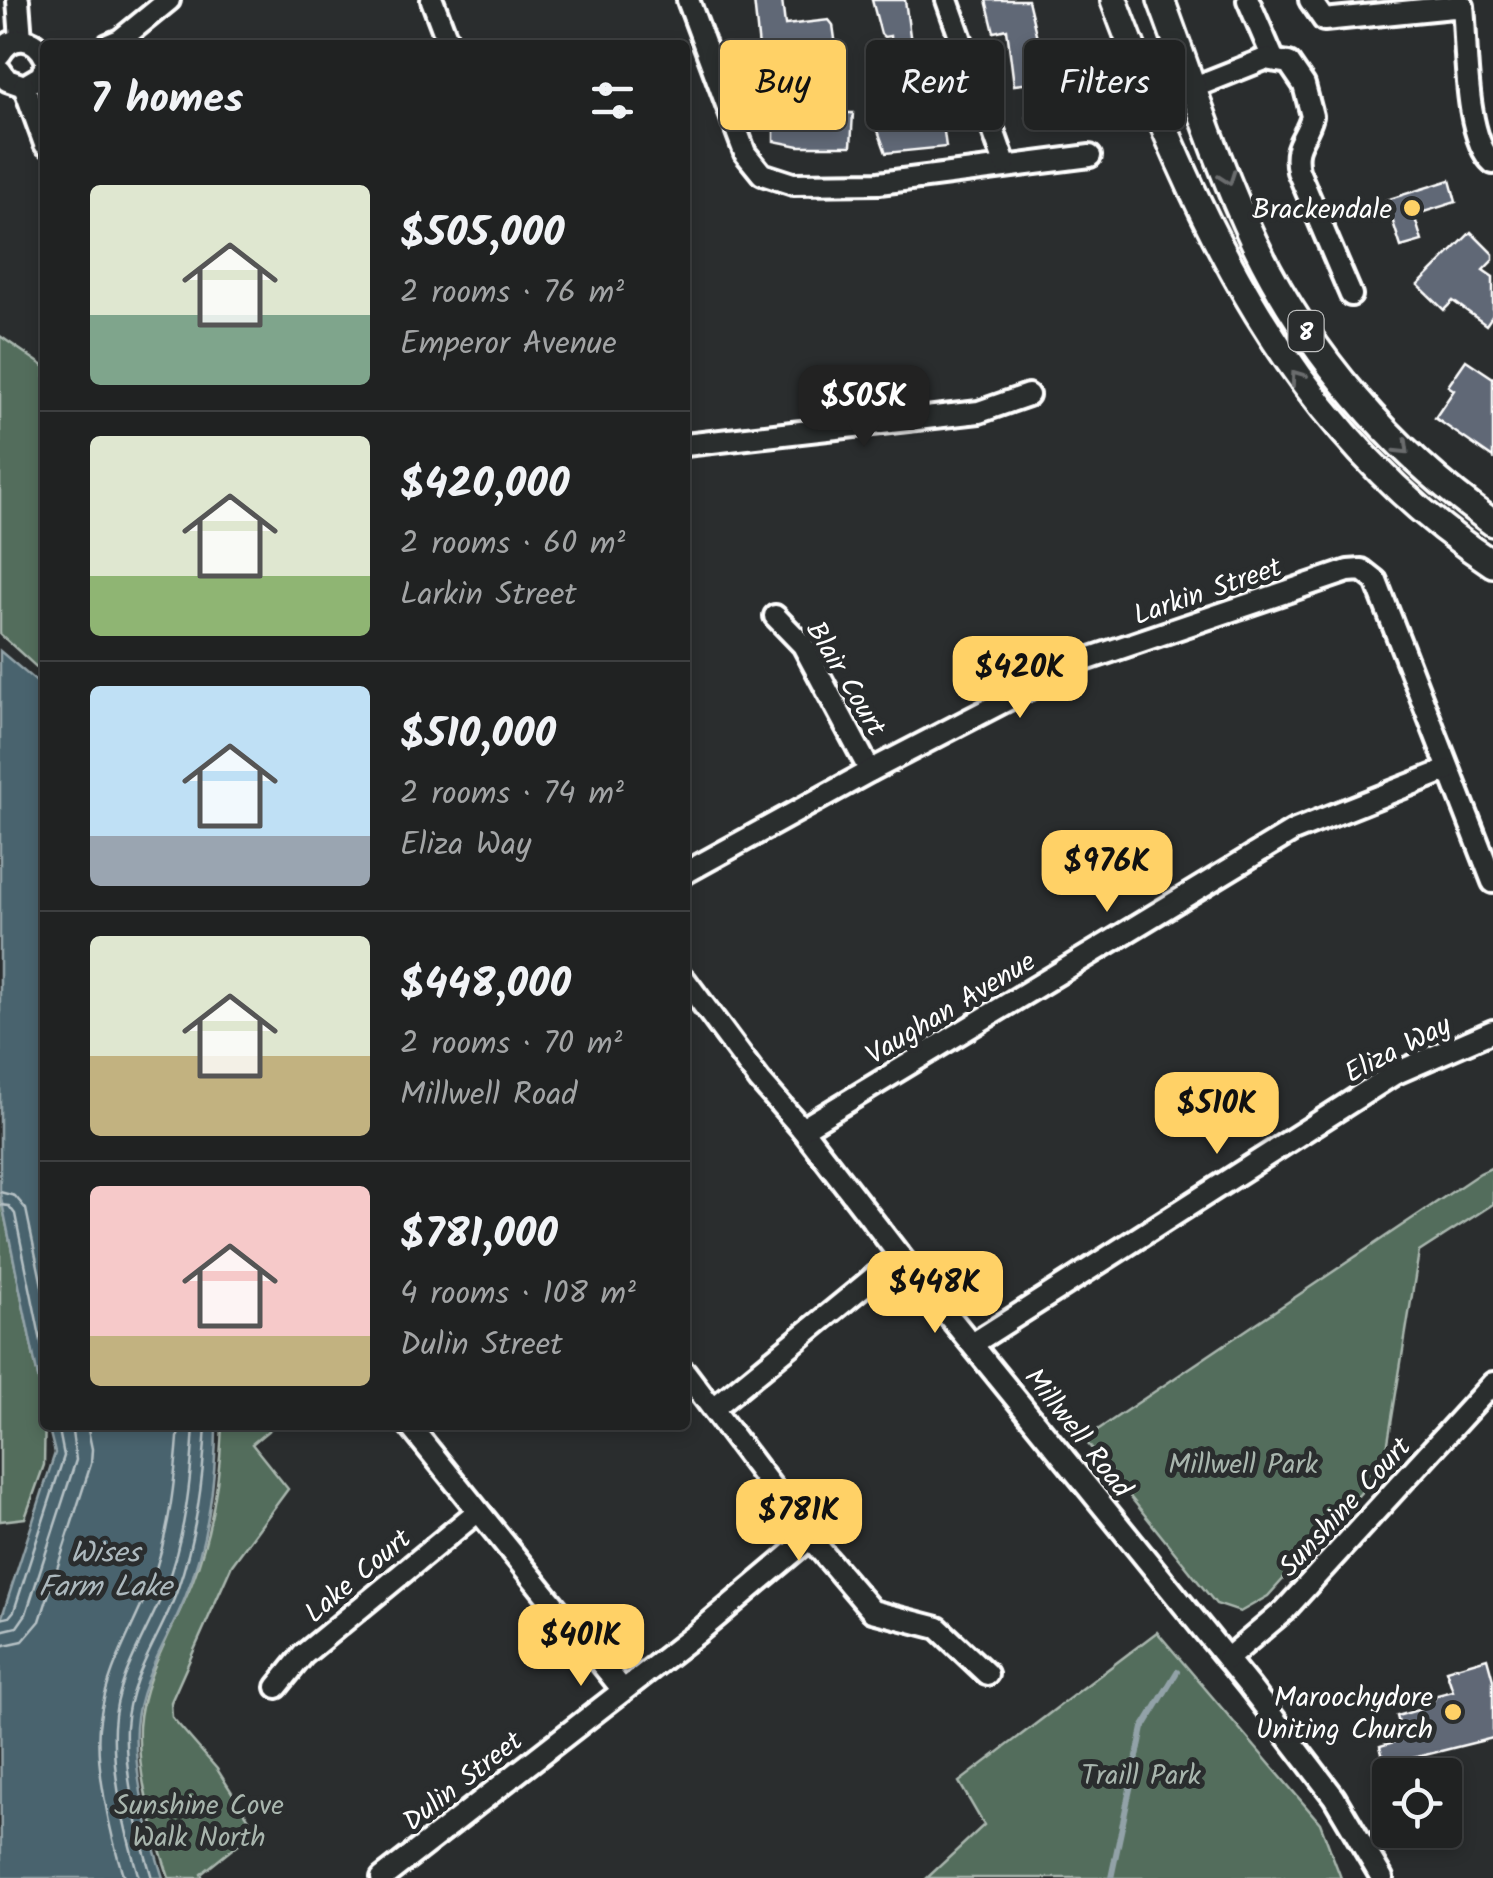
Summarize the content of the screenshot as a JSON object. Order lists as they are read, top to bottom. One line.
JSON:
{"streets":{"main road":["8"],"street":["Larkin Street","Blair Court","Vaughan Avenue","Eliza Way","Millwell Road","Sunshine Court","Lake Court","Dulin Street"]},"crossings":[["Larkin Street","Blair Court"],["Larkin Street","Vaughan Avenue"],["Vaughan Avenue","Millwell Road"],["Eliza Way","Millwell Road"],["Millwell Road","Sunshine Court"]],"water":["Wises Farm Lake"],"parks":["Millwell Park","Traill Park","Sunshine Cove Walk North"],"places":["Brackendale","Maroochydore Uniting Church"],"page":{"chip":["Buy","Rent","Filters"],"heading":"7 homes","list":[{"name":"$505,000","note":"2 rooms · 76 m² · Emperor Avenue"},{"name":"$420,000","note":"2 rooms · 60 m² · Larkin Street"},{"name":"$510,000","note":"2 rooms · 74 m² · Eliza Way"},{"name":"$448,000","note":"2 rooms · 70 m² · Millwell Road"},{"name":"$781,000","note":"4 rooms · 108 m² · Dulin Street"}],"price":["$505K","$420K","$976K","$510K","$448K","$781K","$401K"]}}
